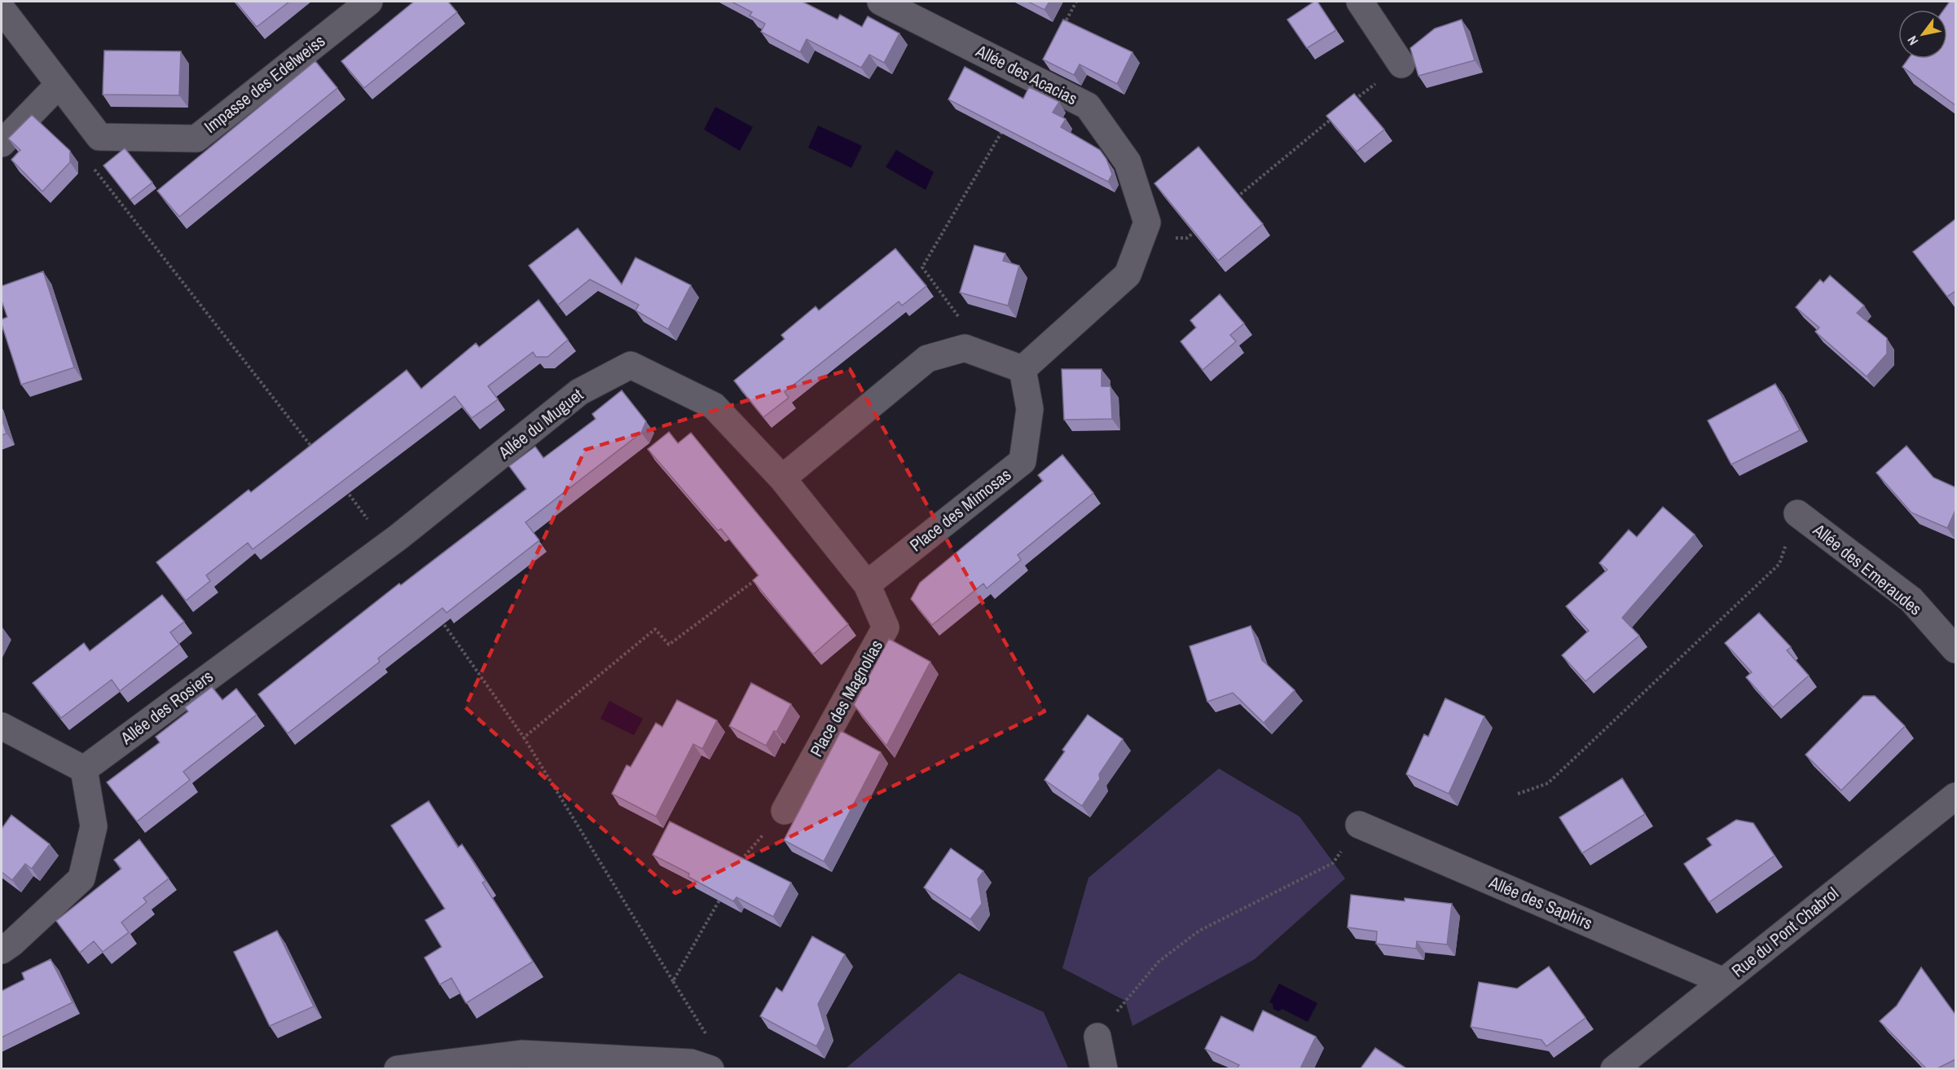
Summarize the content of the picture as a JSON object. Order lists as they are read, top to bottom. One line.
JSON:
{"streets":{"street":["Allée des Acacias","Impasse des Edelweiss","Allée du Muguet","Place des Mimosas","Allée des Emeraudes","Place des Magnolias","Allée des Rosiers","Allée des Saphirs","Rue du Pont Chabrol"]},"crossings":[["Allée des Acacias","Place des Mimosas"],["Allée du Muguet","Allée des Rosiers"],["Place des Mimosas","Place des Magnolias"],["Allée des Saphirs","Rue du Pont Chabrol"]],"north":"bottom left"}
